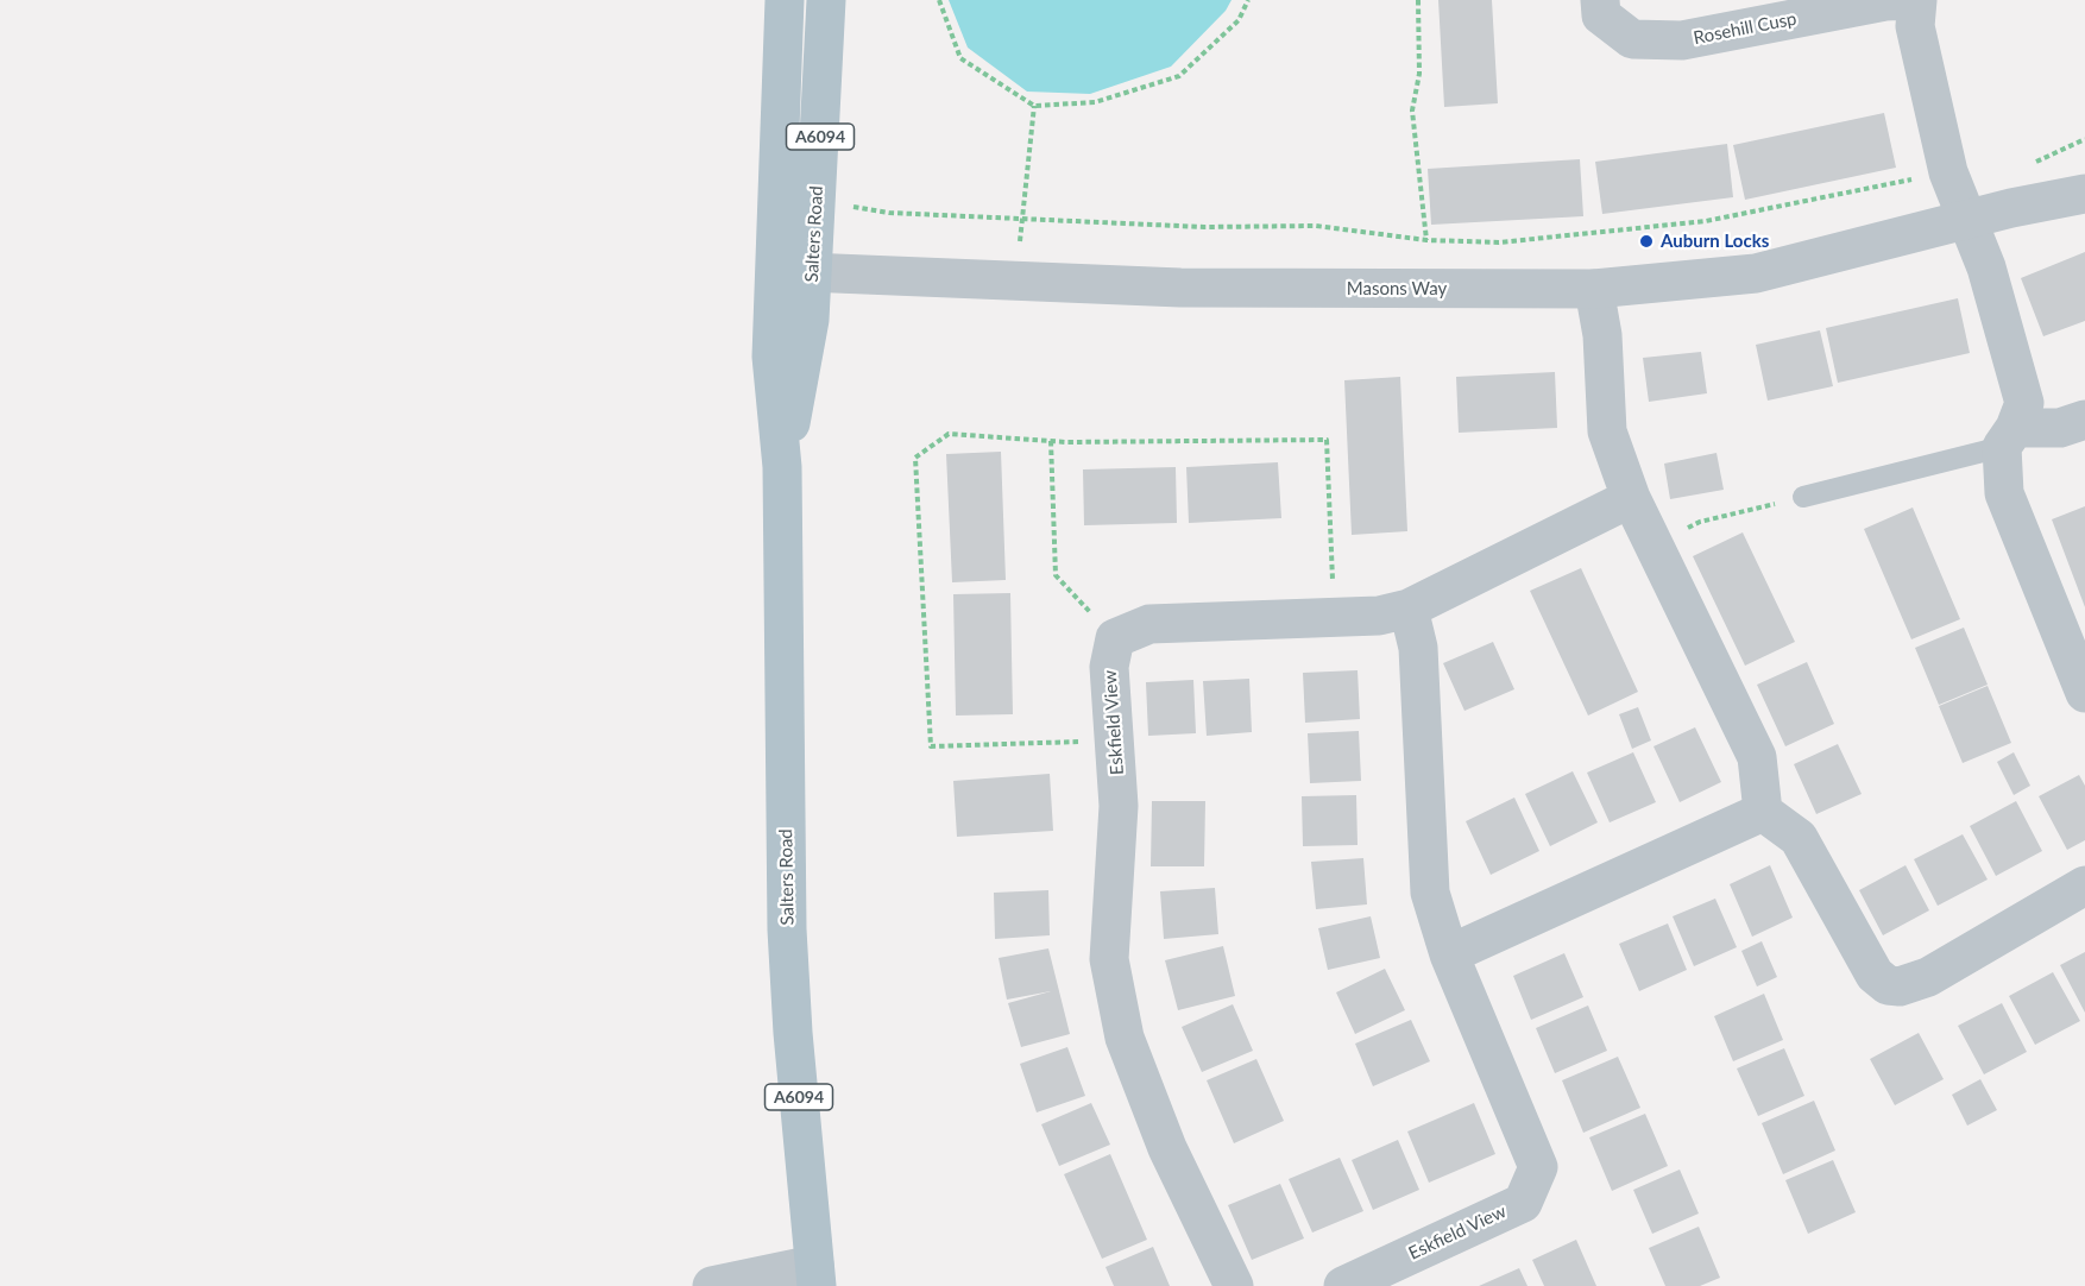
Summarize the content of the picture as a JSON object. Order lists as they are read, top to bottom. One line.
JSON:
{"streets":{"main road":["A6094","Salters Road"],"street":["Rosehill Cusp","Masons Way","Eskfield View"]},"crossings":[["Salters Road","Masons Way"]],"places":["Auburn Locks"]}
